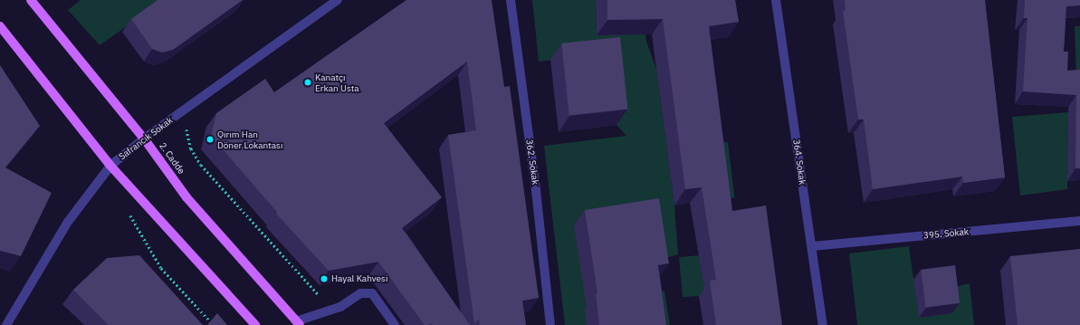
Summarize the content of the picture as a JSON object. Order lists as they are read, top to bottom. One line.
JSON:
{"streets":{"main road":["2. Cadde"],"street":["Safrancık Sokak","362. Sokak","364. Sokak","395. Sokak"]},"crossings":[["Safrancık Sokak","2. Cadde"],["364. Sokak","395. Sokak"]],"places":["Kanatçı Erkan Usta","Qırım Han Döner Lokantası","Hayal Kahvesi"]}
